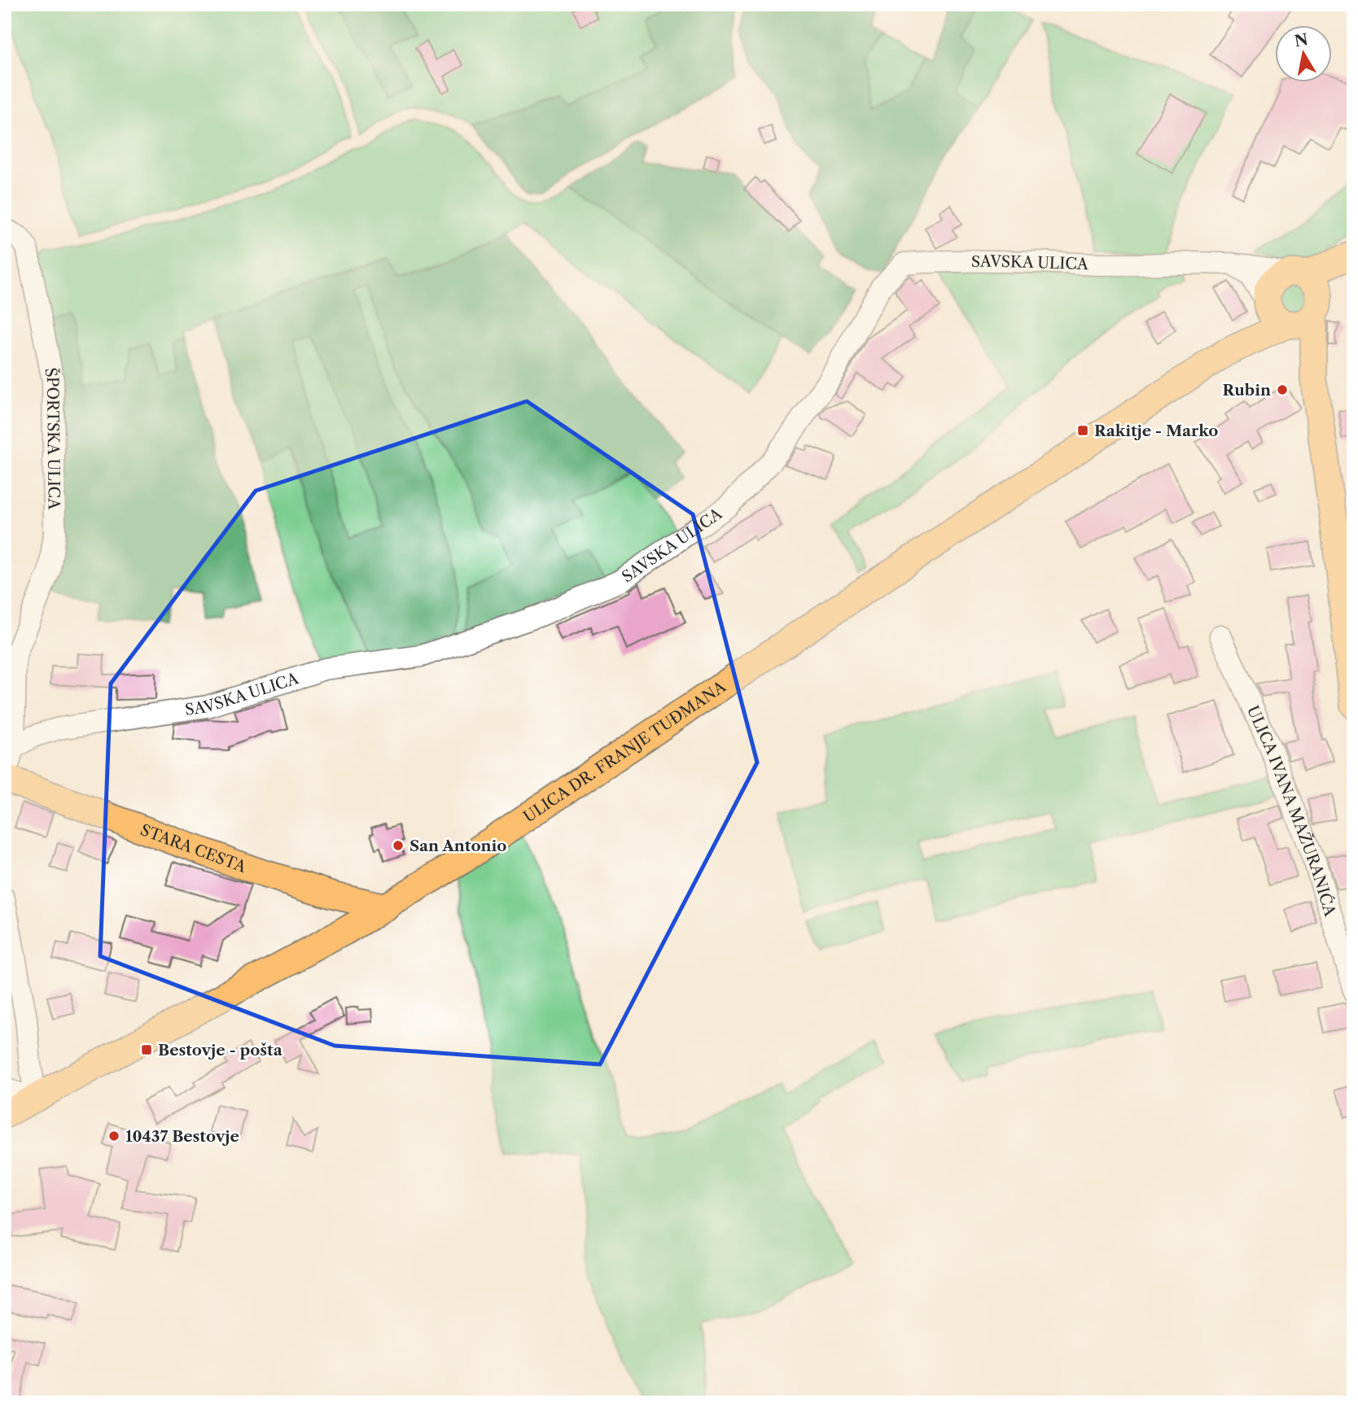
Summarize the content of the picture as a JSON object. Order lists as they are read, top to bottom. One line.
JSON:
{"streets":{"main road":["ULICA DR. FRANJE TUĐMANA","STARA CESTA"],"street":["SAVSKA ULICA","ŠPORTSKA ULICA","ULICA IVANA MAŽURANIĆA"]},"crossings":[["SAVSKA ULICA","ULICA DR. FRANJE TUĐMANA"],["ULICA DR. FRANJE TUĐMANA","STARA CESTA"]],"places":{"other":["Rubin","San Antonio","10437 Bestovje"],"transit":["Rakitje - Marko","Bestovje - pošta"]},"north":"top"}
